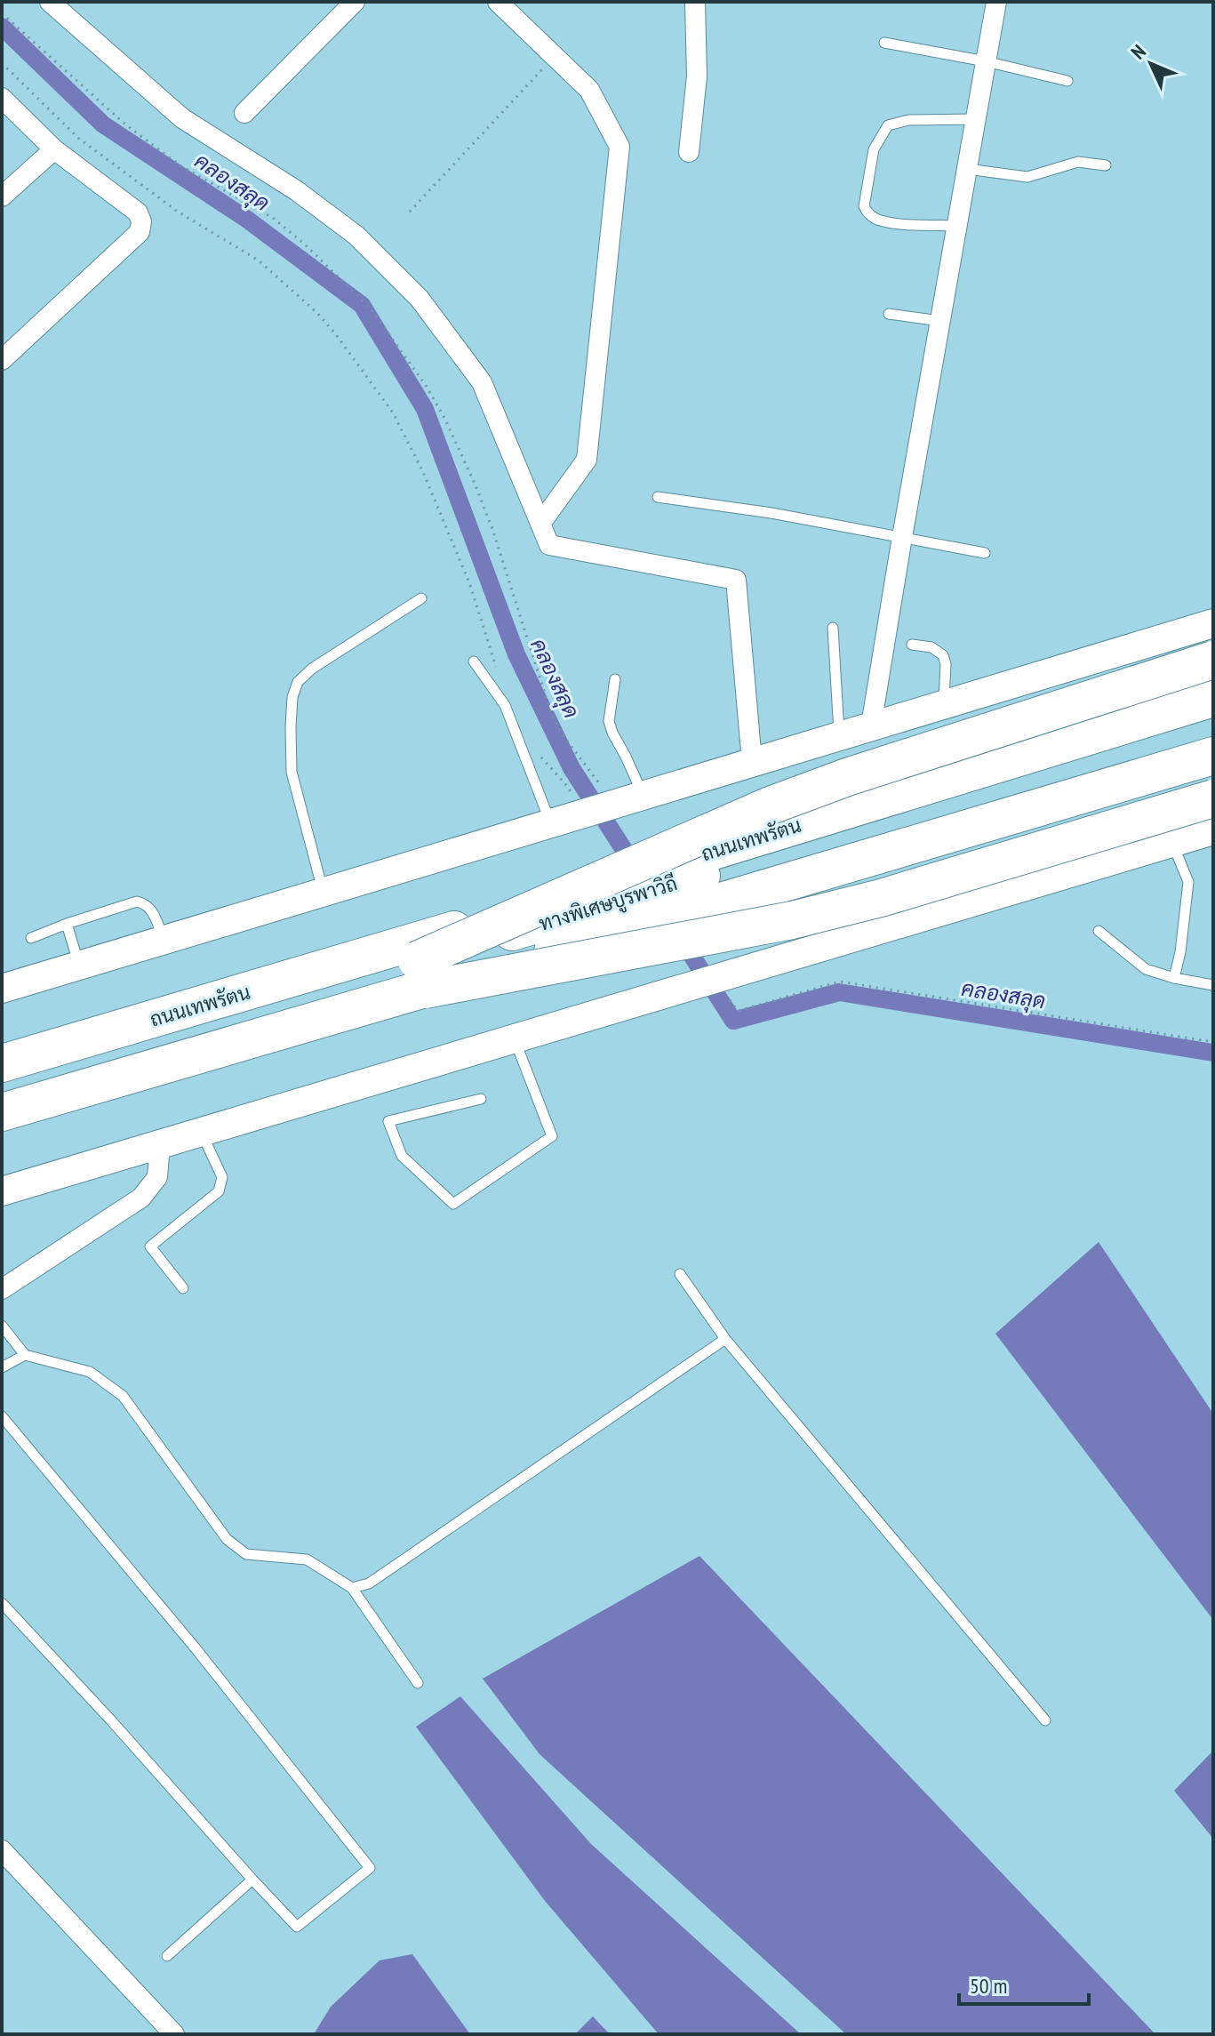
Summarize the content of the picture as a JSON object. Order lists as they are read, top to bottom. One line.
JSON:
{"streets":{"highway":["ถนนเทพรัตน","ทางพิเศษบูรพาวิถี"]},"water":["คลองสลุด"],"scale_bar":"50 m","north":"top left"}
